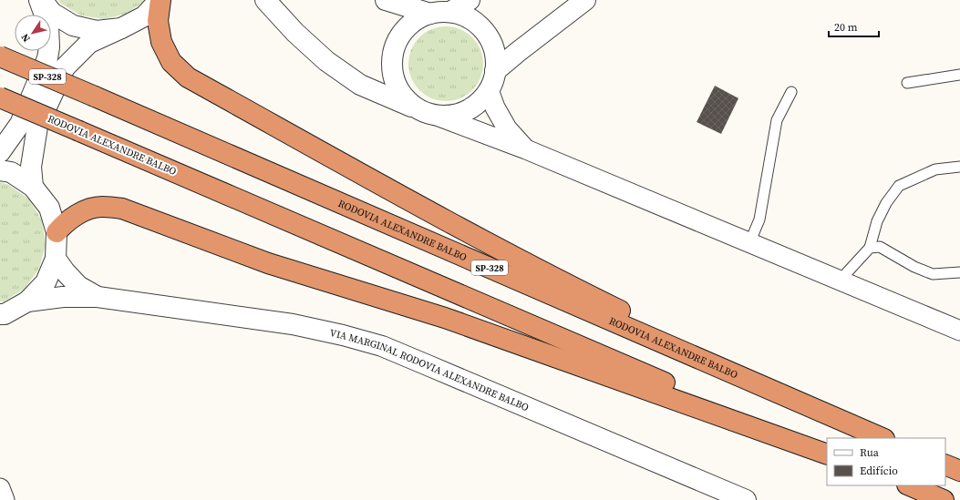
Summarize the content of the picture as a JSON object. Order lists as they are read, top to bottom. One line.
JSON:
{"streets":{"highway":["SP-328","RODOVIA ALEXANDRE BALBO"],"street":["VIA MARGINAL RODOVIA ALEXANDRE BALBO"]},"legend":["Rua","Edifício"],"scale_bar":"20 m","north":"bottom left"}
